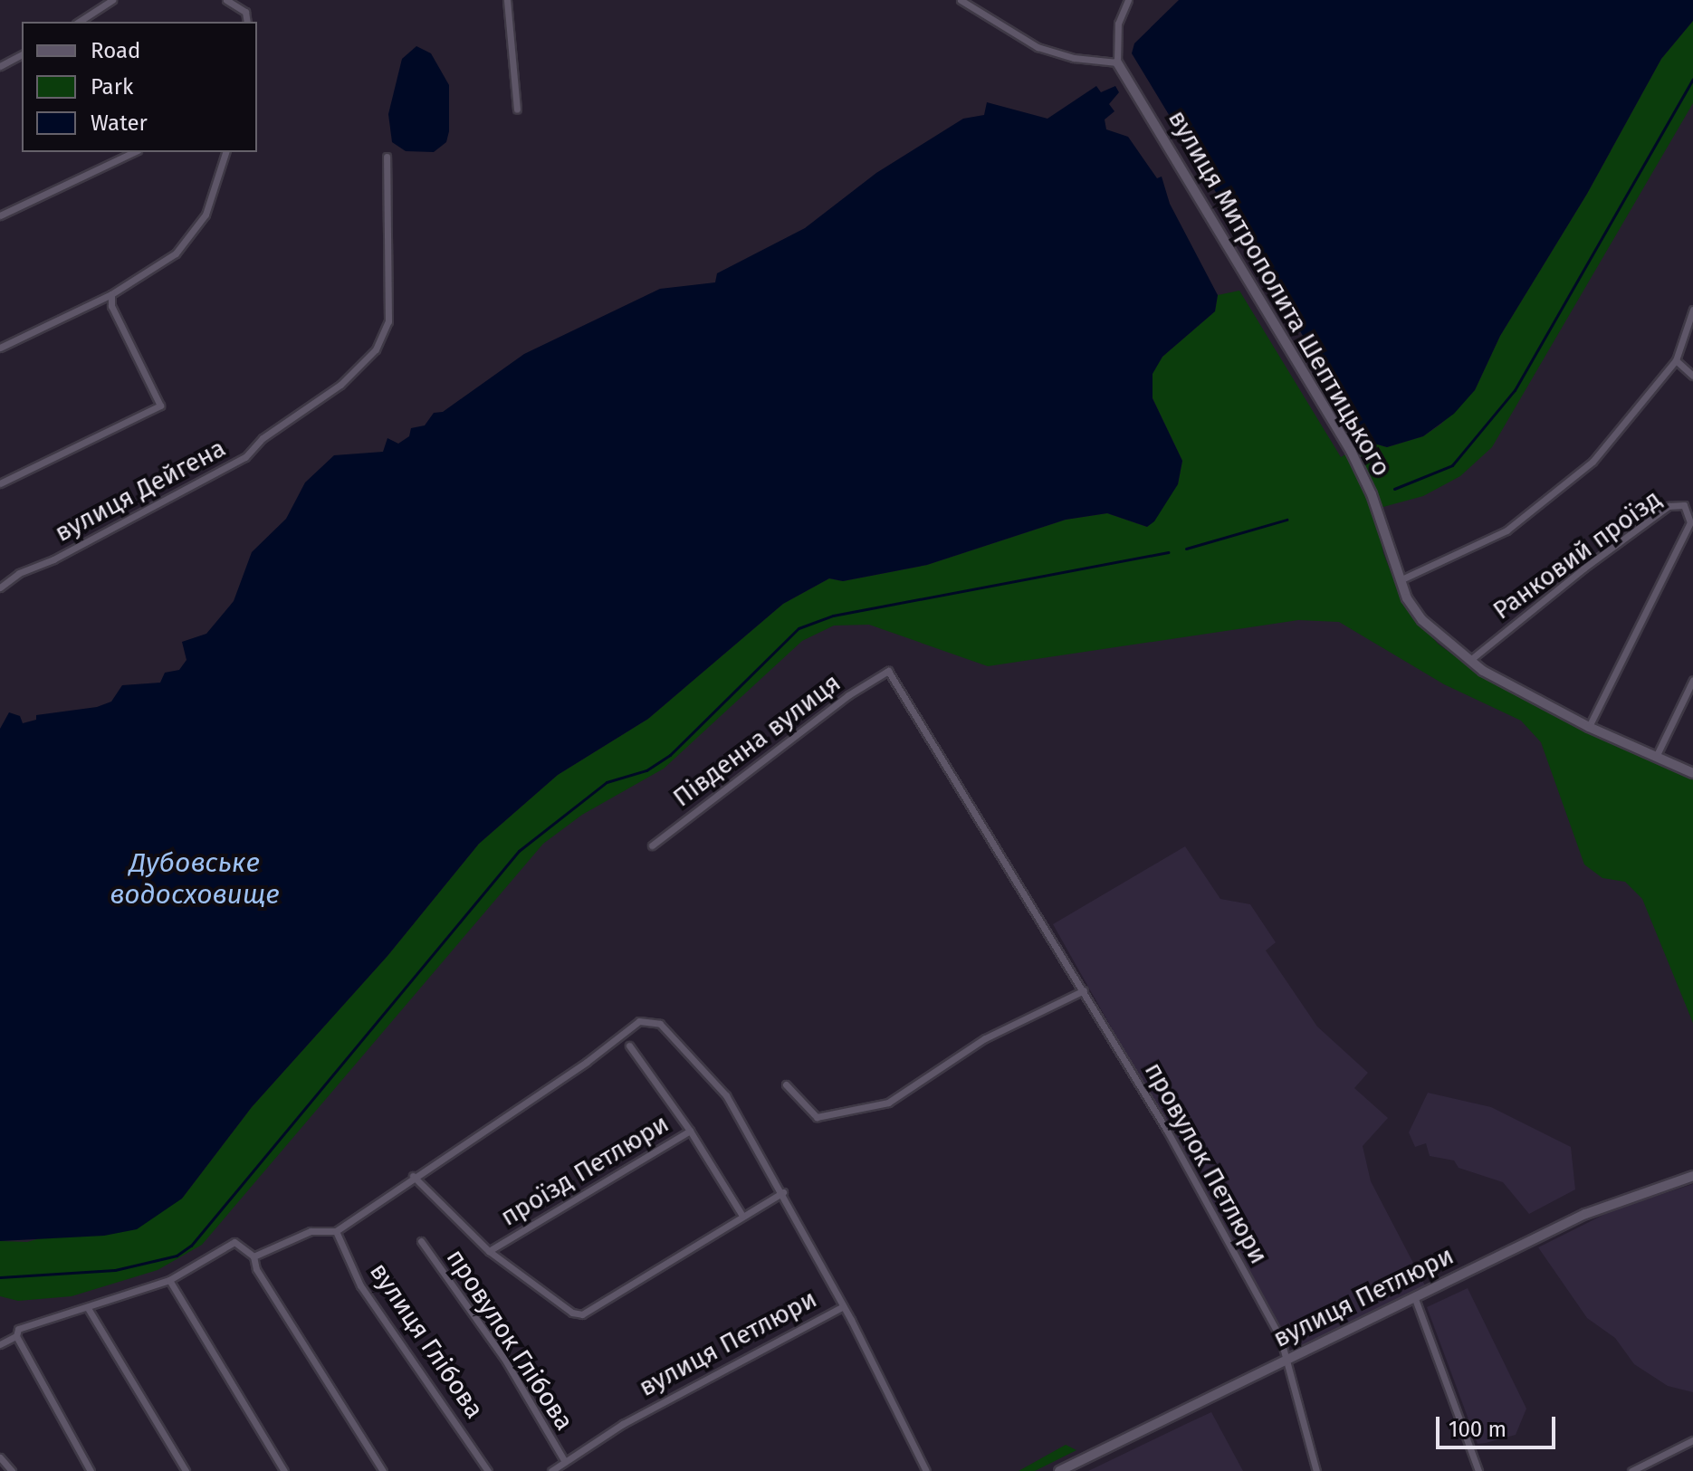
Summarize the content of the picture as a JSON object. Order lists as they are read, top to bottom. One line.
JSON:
{"streets":{"street":["вулиця Митрополита Шептицького","вулиця Дейгена","Ранковий проїзд","Південна вулиця","провулок Петлюри","проїзд Петлюри","вулиця Петлюри","провулок Глібова","вулиця Глібова"]},"crossings":[["вулиця Митрополита Шептицького","Ранковий проїзд"],["Південна вулиця","провулок Петлюри"],["провулок Петлюри","вулиця Петлюри"],["вулиця Петлюри","провулок Глібова"]],"water":["Дубовське водосховище"],"legend":["Road","Park","Water"],"scale_bar":"100 m"}
